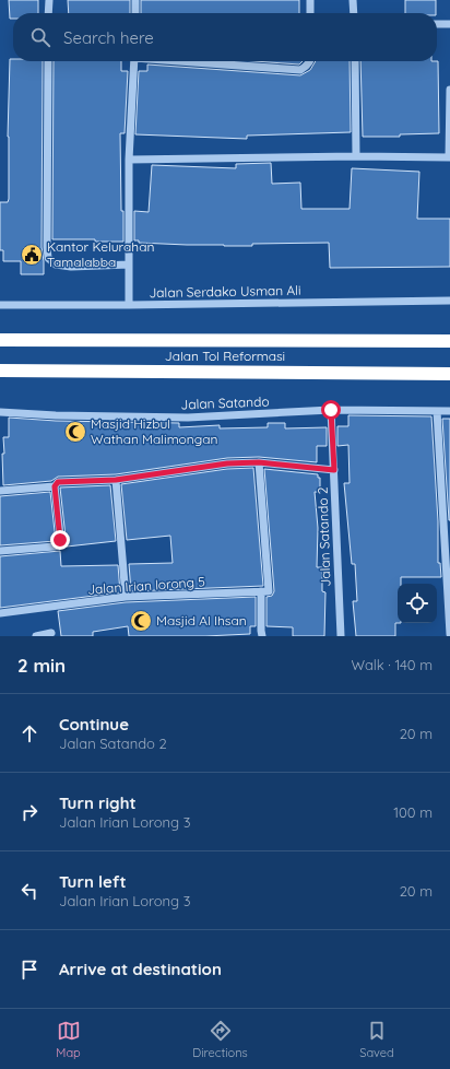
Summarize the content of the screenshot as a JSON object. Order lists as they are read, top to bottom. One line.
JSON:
{"streets":{"highway":["Jalan Tol Reformasi"],"street":["Jalan Serdako Usman Ali","Jalan Satando","Jalan Satando 2","Jalan Irian lorong 5"]},"crossings":[["Jalan Satando","Jalan Satando 2"]],"places":{"public building":["Kantor Kelurahan Tamalabba"],"mosque":["Masjid Hizbul Wathan Malimongan","Masjid Al Ihsan"]},"page":{"search":"Search here","heading":["2 min","Walk · 140 m"],"list":[["Continue","Jalan Satando 2","20 m"],["Turn right","Jalan Irian Lorong 3","100 m"],["Turn left","Jalan Irian Lorong 3","20 m"],"Arrive at destination"],"nav":["Map","Directions","Saved"]}}
